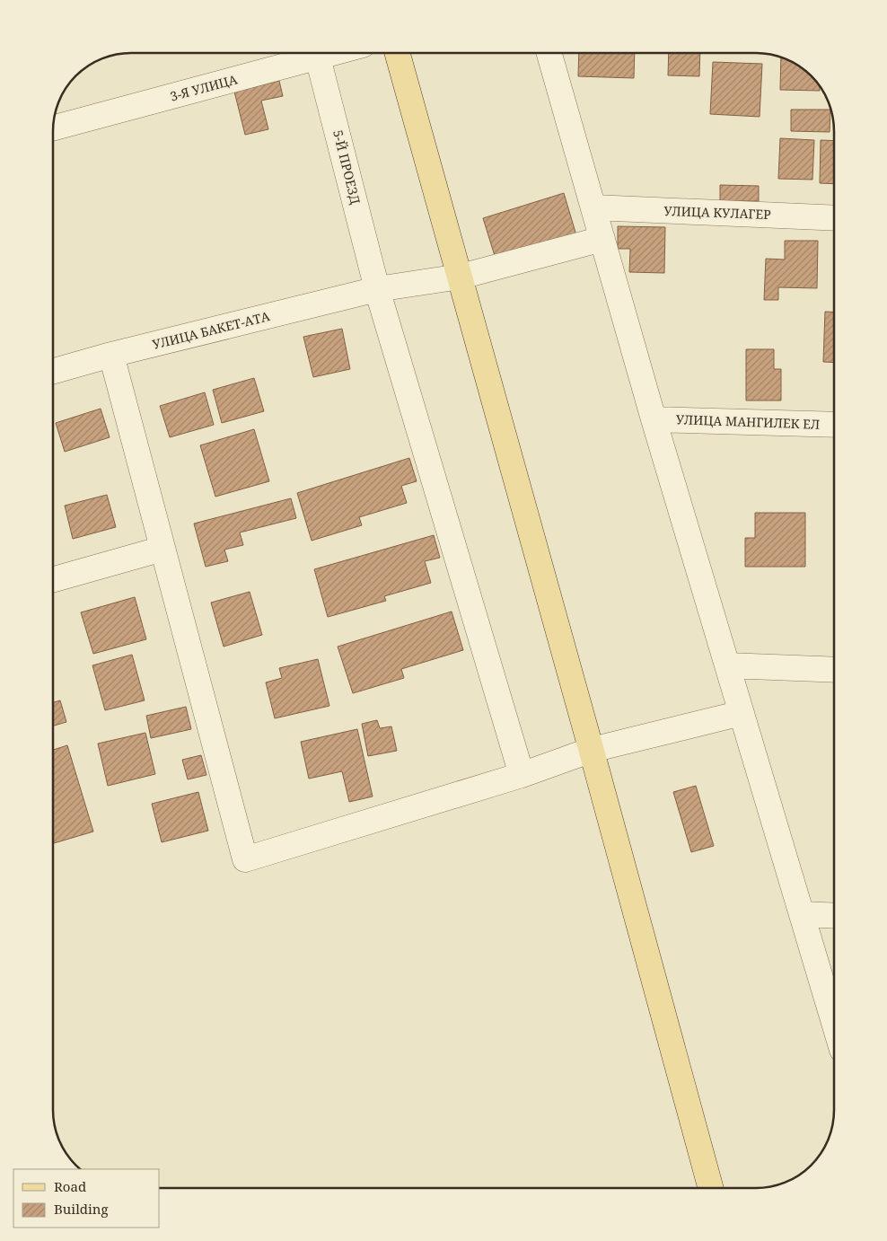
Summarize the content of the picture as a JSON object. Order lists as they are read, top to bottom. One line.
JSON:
{"streets":{"street":["3-Я УЛИЦА","5-Й ПРОЕЗД","УЛИЦА КУЛАГЕР","УЛИЦА БАКЕТ-АТА","УЛИЦА МАНГИЛЕК ЕЛ"]},"crossings":[["5-Й ПРОЕЗД","УЛИЦА БАКЕТ-АТА"]],"legend":["Road","Building"]}
